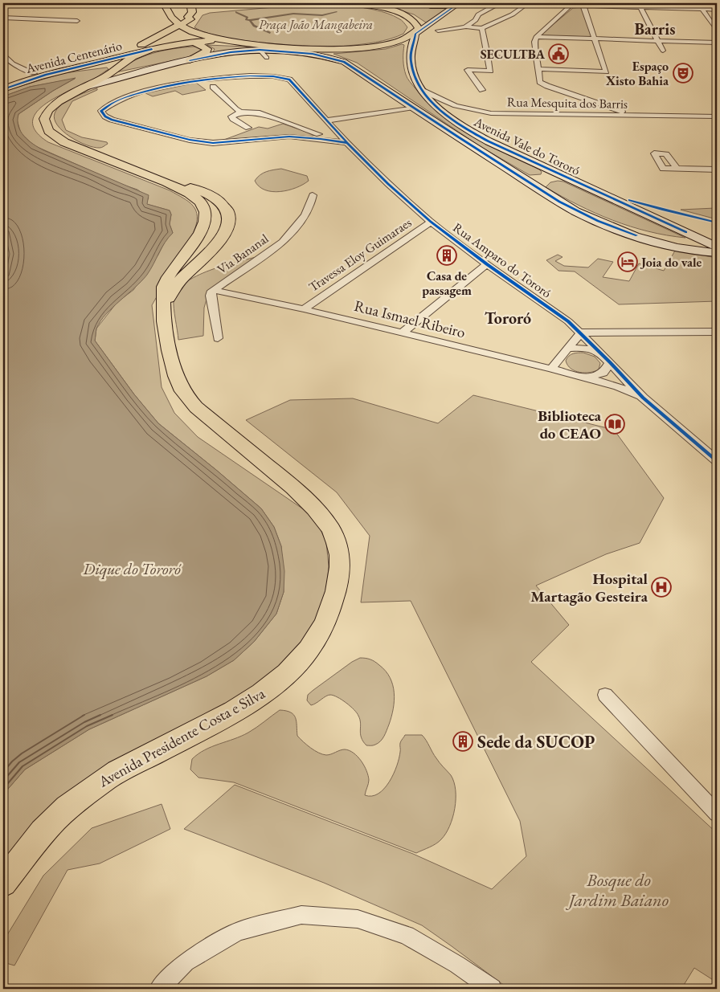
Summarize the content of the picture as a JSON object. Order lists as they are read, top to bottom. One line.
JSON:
{"streets":{"main road":["Avenida Centenário","Avenida Presidente Costa e Silva"],"street":["Rua Mesquita dos Barris","Avenida Vale do Tororó","Via Bananal","Travessa Eloy Guimaraes","Rua Amparo do Tororó","Rua Ismael Ribeiro"]},"crossings":[["Avenida Centenário","Avenida Presidente Costa e Silva"],["Rua Mesquita dos Barris","Avenida Vale do Tororó"],["Avenida Vale do Tororó","Avenida Presidente Costa e Silva"],["Via Bananal","Rua Ismael Ribeiro"],["Travessa Eloy Guimaraes","Rua Amparo do Tororó"],["Travessa Eloy Guimaraes","Rua Ismael Ribeiro"],["Rua Amparo do Tororó","Rua Ismael Ribeiro"]],"districts":["Barris","Tororó"],"water":["Dique do Tororó"],"parks":["Praça João Mangabeira","Bosque do Jardim Baiano"],"places":{"public building":["SECULTBA"],"theatre":["Espaço Xisto Bahia"],"building":["Casa de passagem","Sede da SUCOP"],"hotel":["Joia do vale"],"library":["Biblioteca do CEAO"],"hospital":["Hospital Martagão Gesteira"]}}
